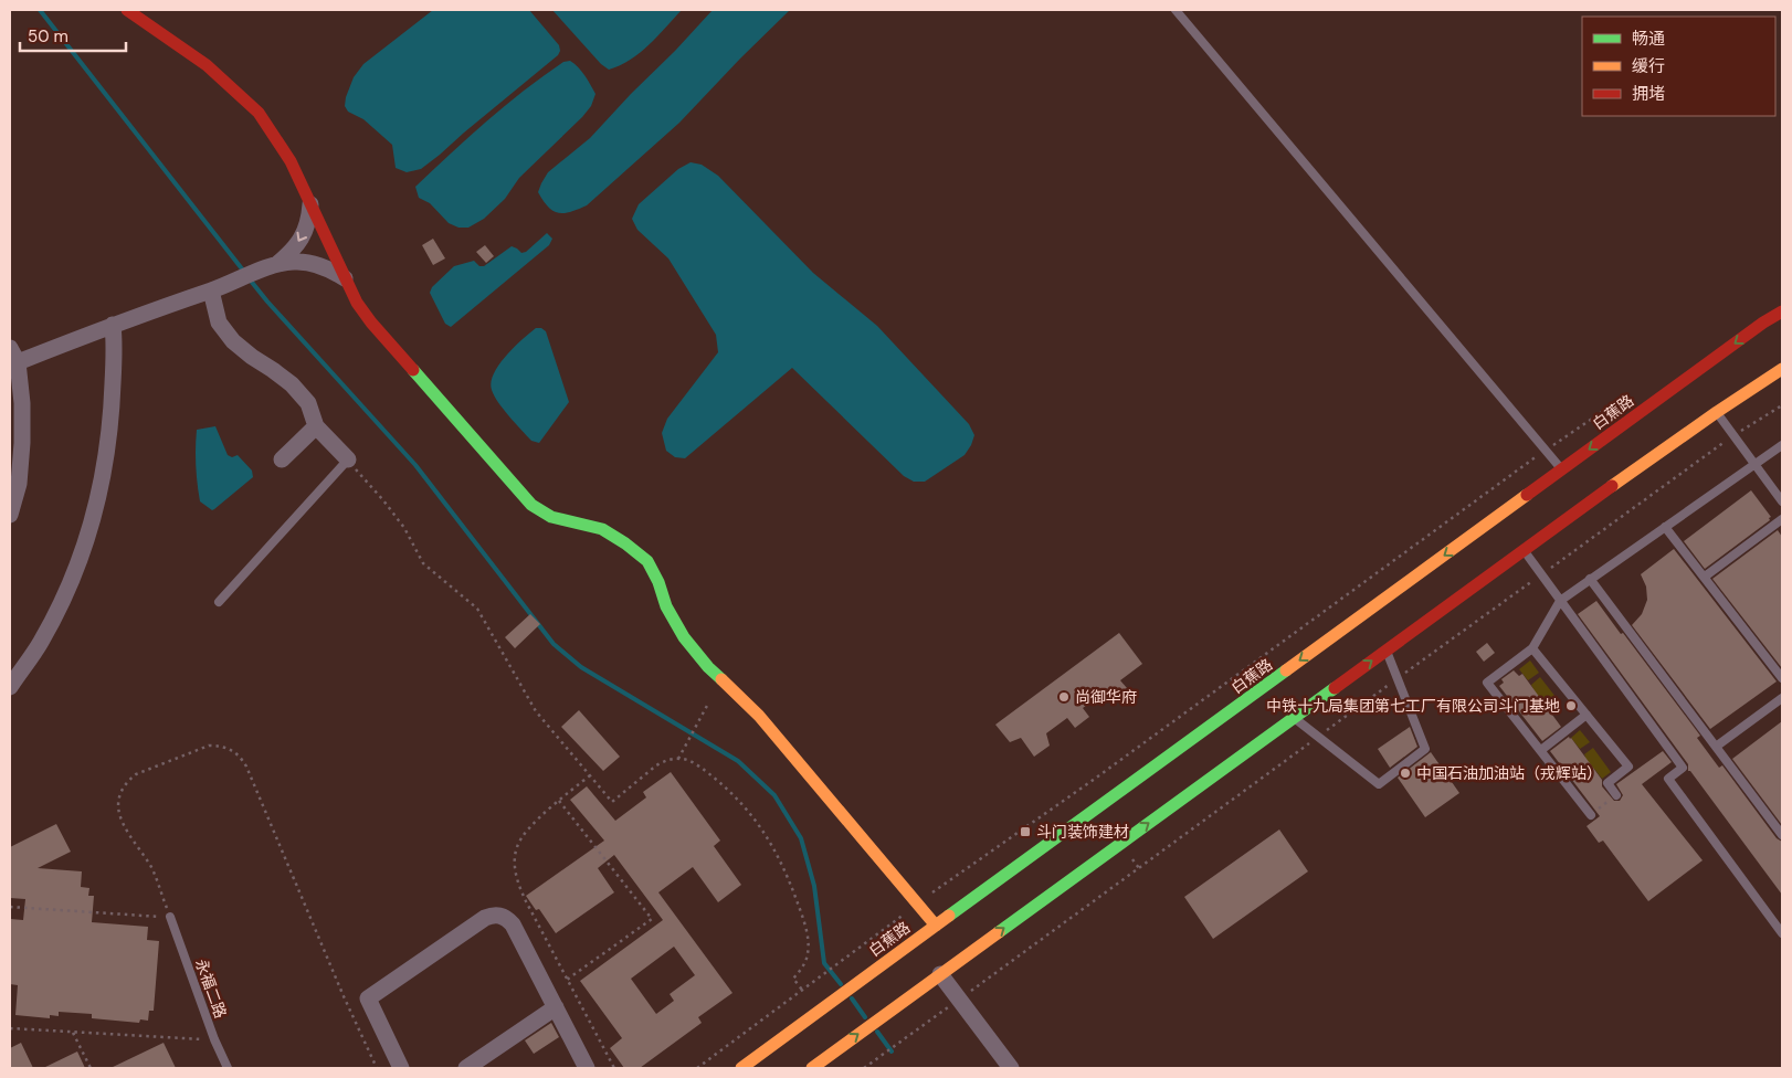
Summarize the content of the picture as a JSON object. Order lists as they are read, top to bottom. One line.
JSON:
{"streets":{"main road":["白蕉路"],"lane":["永福二路"]},"places":{"other":["尚御华府","中铁十九局集团第七工厂有限公司斗门基地","中国石油加油站（戎辉站）"],"transit":["斗门装饰建材"]},"legend":["畅通","缓行","拥堵"],"scale_bar":"50 m"}
